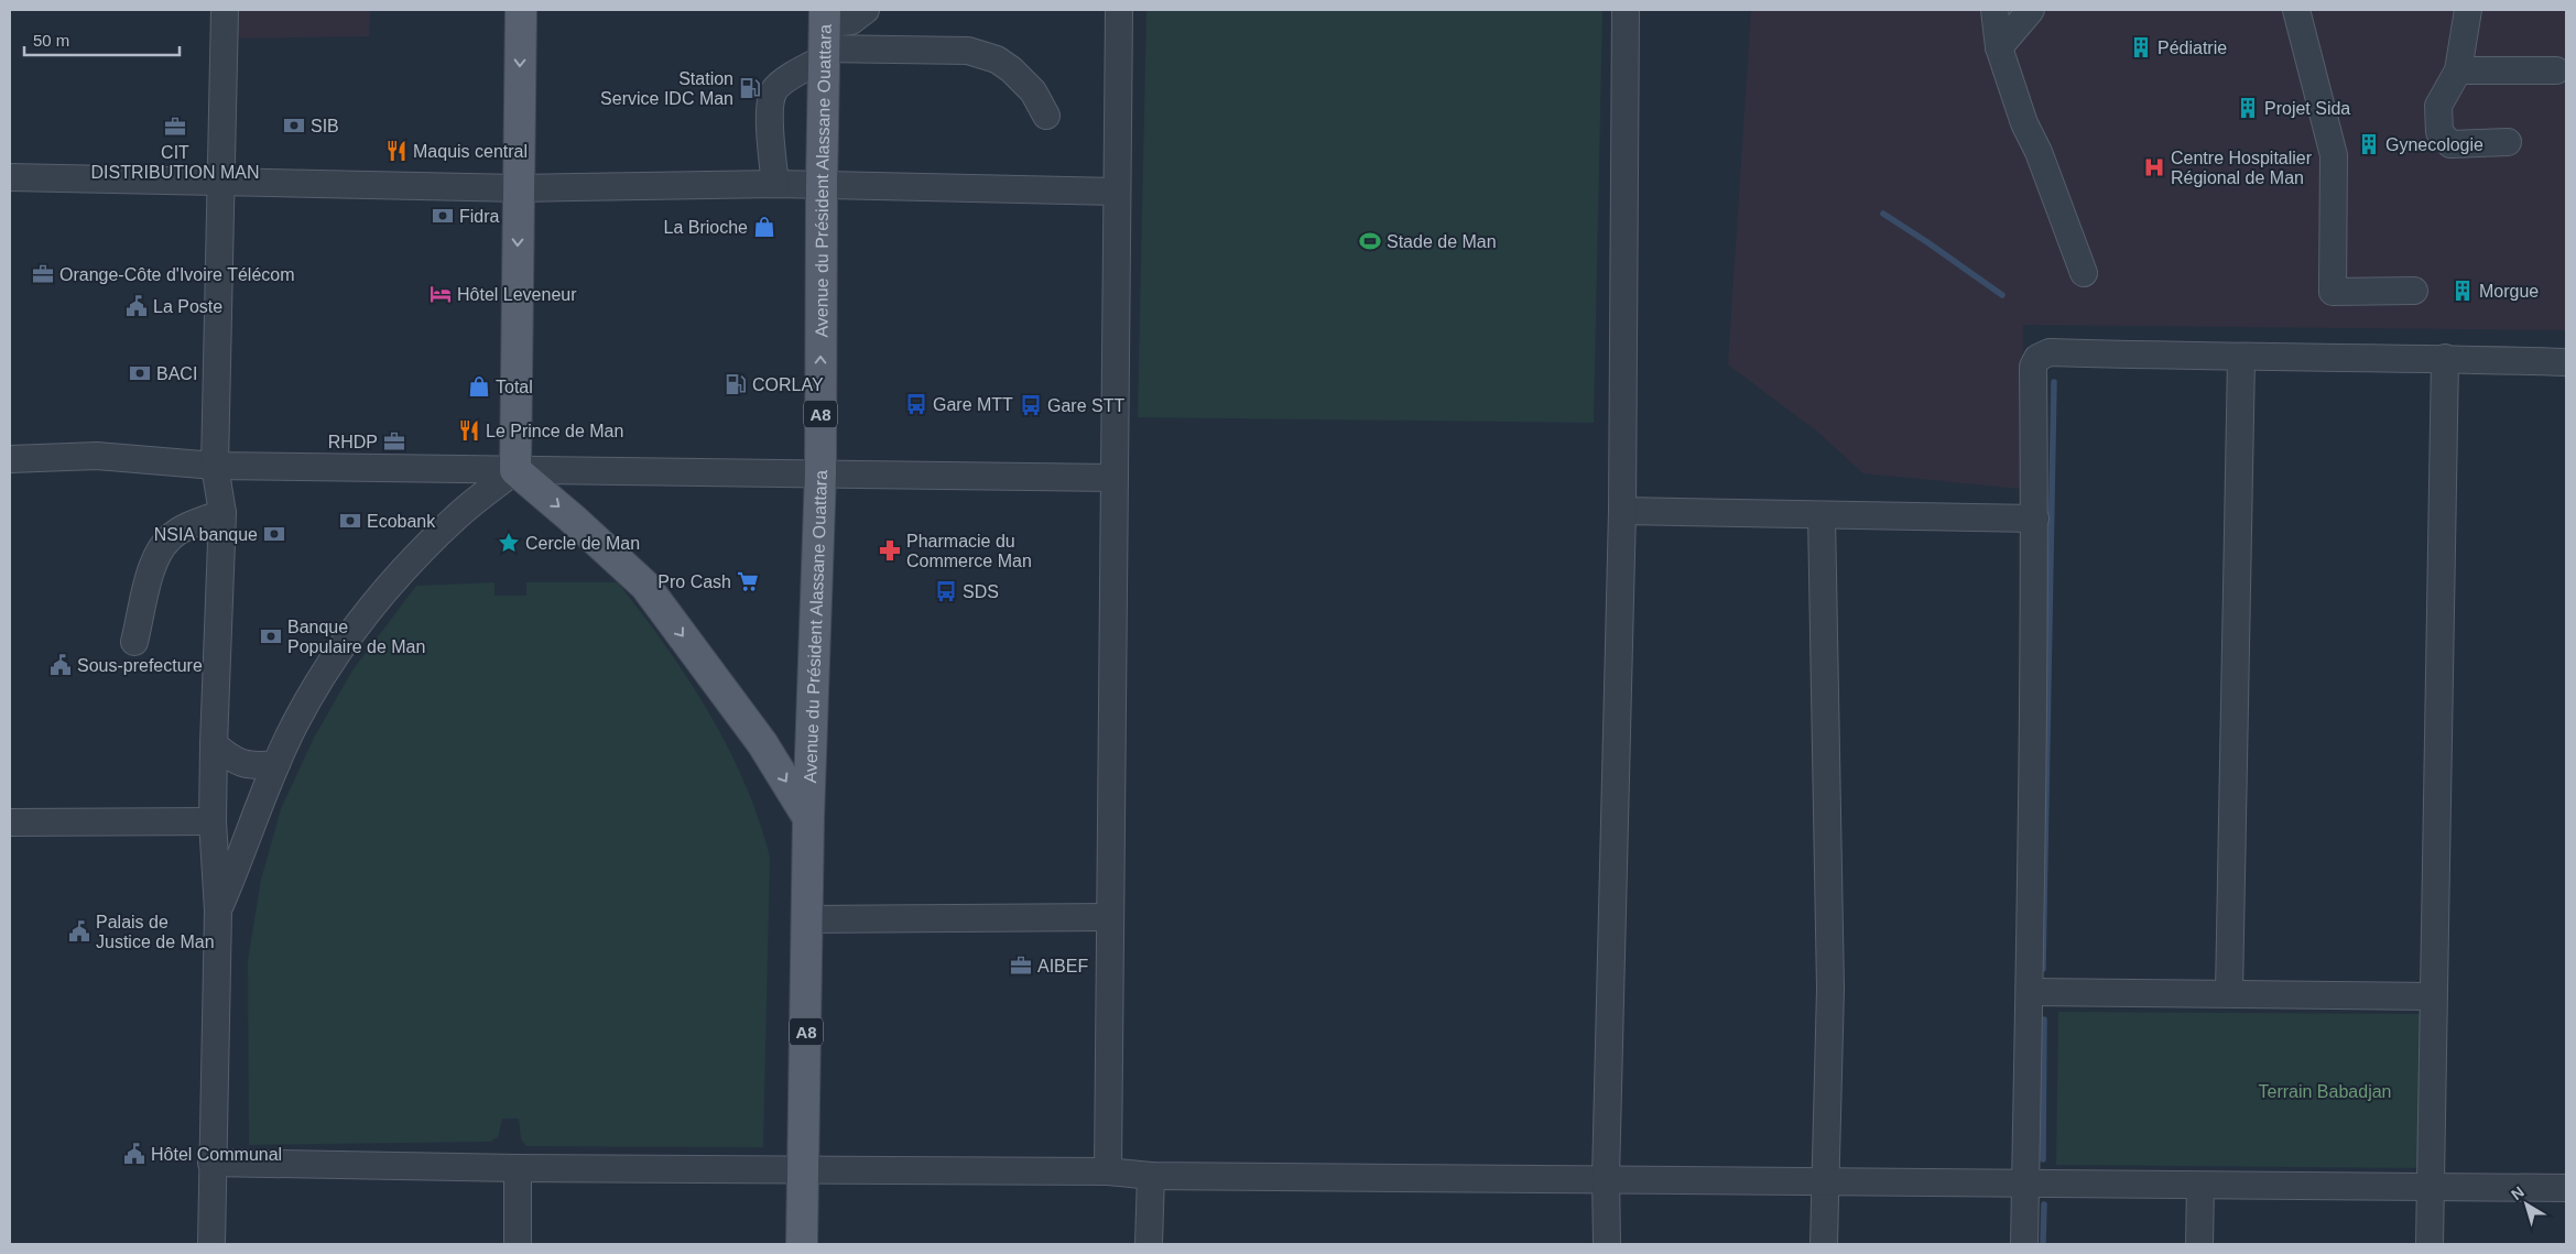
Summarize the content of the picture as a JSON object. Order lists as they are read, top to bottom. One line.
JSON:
{"streets":{"main road":["Avenue du Président Alassane Ouattara","A8"]},"parks":["Terrain Babadjan"],"places":{"building":["Pédiatrie","Projet Sida","Gynecologie","Morgue"],"fuel station":["Station Service IDC Man","CORLAY"],"bank":["SIB","Fidra","BACI","Ecobank","NSIA banque","Banque Populaire de Man"],"office":["CIT DISTRIBUTION MAN","Orange-Côte d'Ivoire Télécom","RHDP","AIBEF"],"restaurant":["Maquis central","Le Prince de Man"],"hospital":["Centre Hospitalier Régional de Man"],"shop":["La Brioche","Total"],"sports":["Stade de Man"],"hotel":["Hôtel Leveneur"],"public building":["La Poste","Sous-prefecture","Palais de Justice de Man","Hôtel Communal"],"bus stop":["Gare MTT","Gare STT","SDS"],"place":["Cercle de Man"],"pharmacy":["Pharmacie du Commerce Man"],"supermarket":["Pro Cash"]},"scale_bar":"50 m","north":"top left"}
